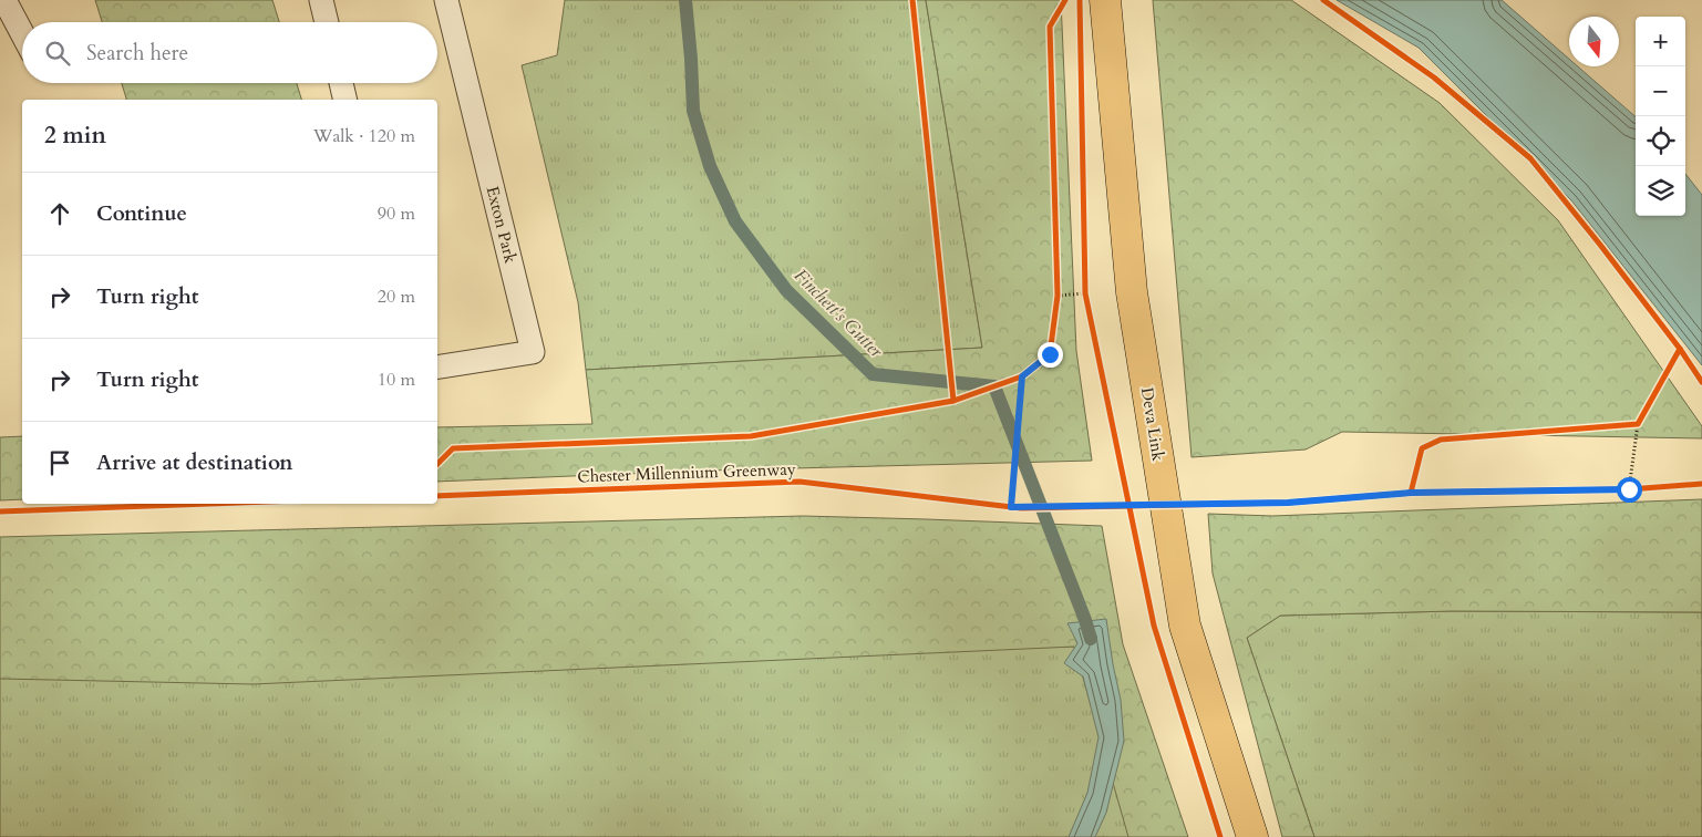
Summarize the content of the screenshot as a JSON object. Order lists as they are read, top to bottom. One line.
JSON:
{"streets":{"main road":["Deva Link"],"lane":["Exton Park"],"cycle path":["Chester Millennium Greenway"]},"water":["Finchett's Gutter"],"north":"bottom","page":{"map_buttons":["+","−"],"search":"Search here","heading":["2 min","Walk · 120 m"],"list":[["Continue","90 m"],["Turn right","20 m"],["Turn right","10 m"],"Arrive at destination"]}}
